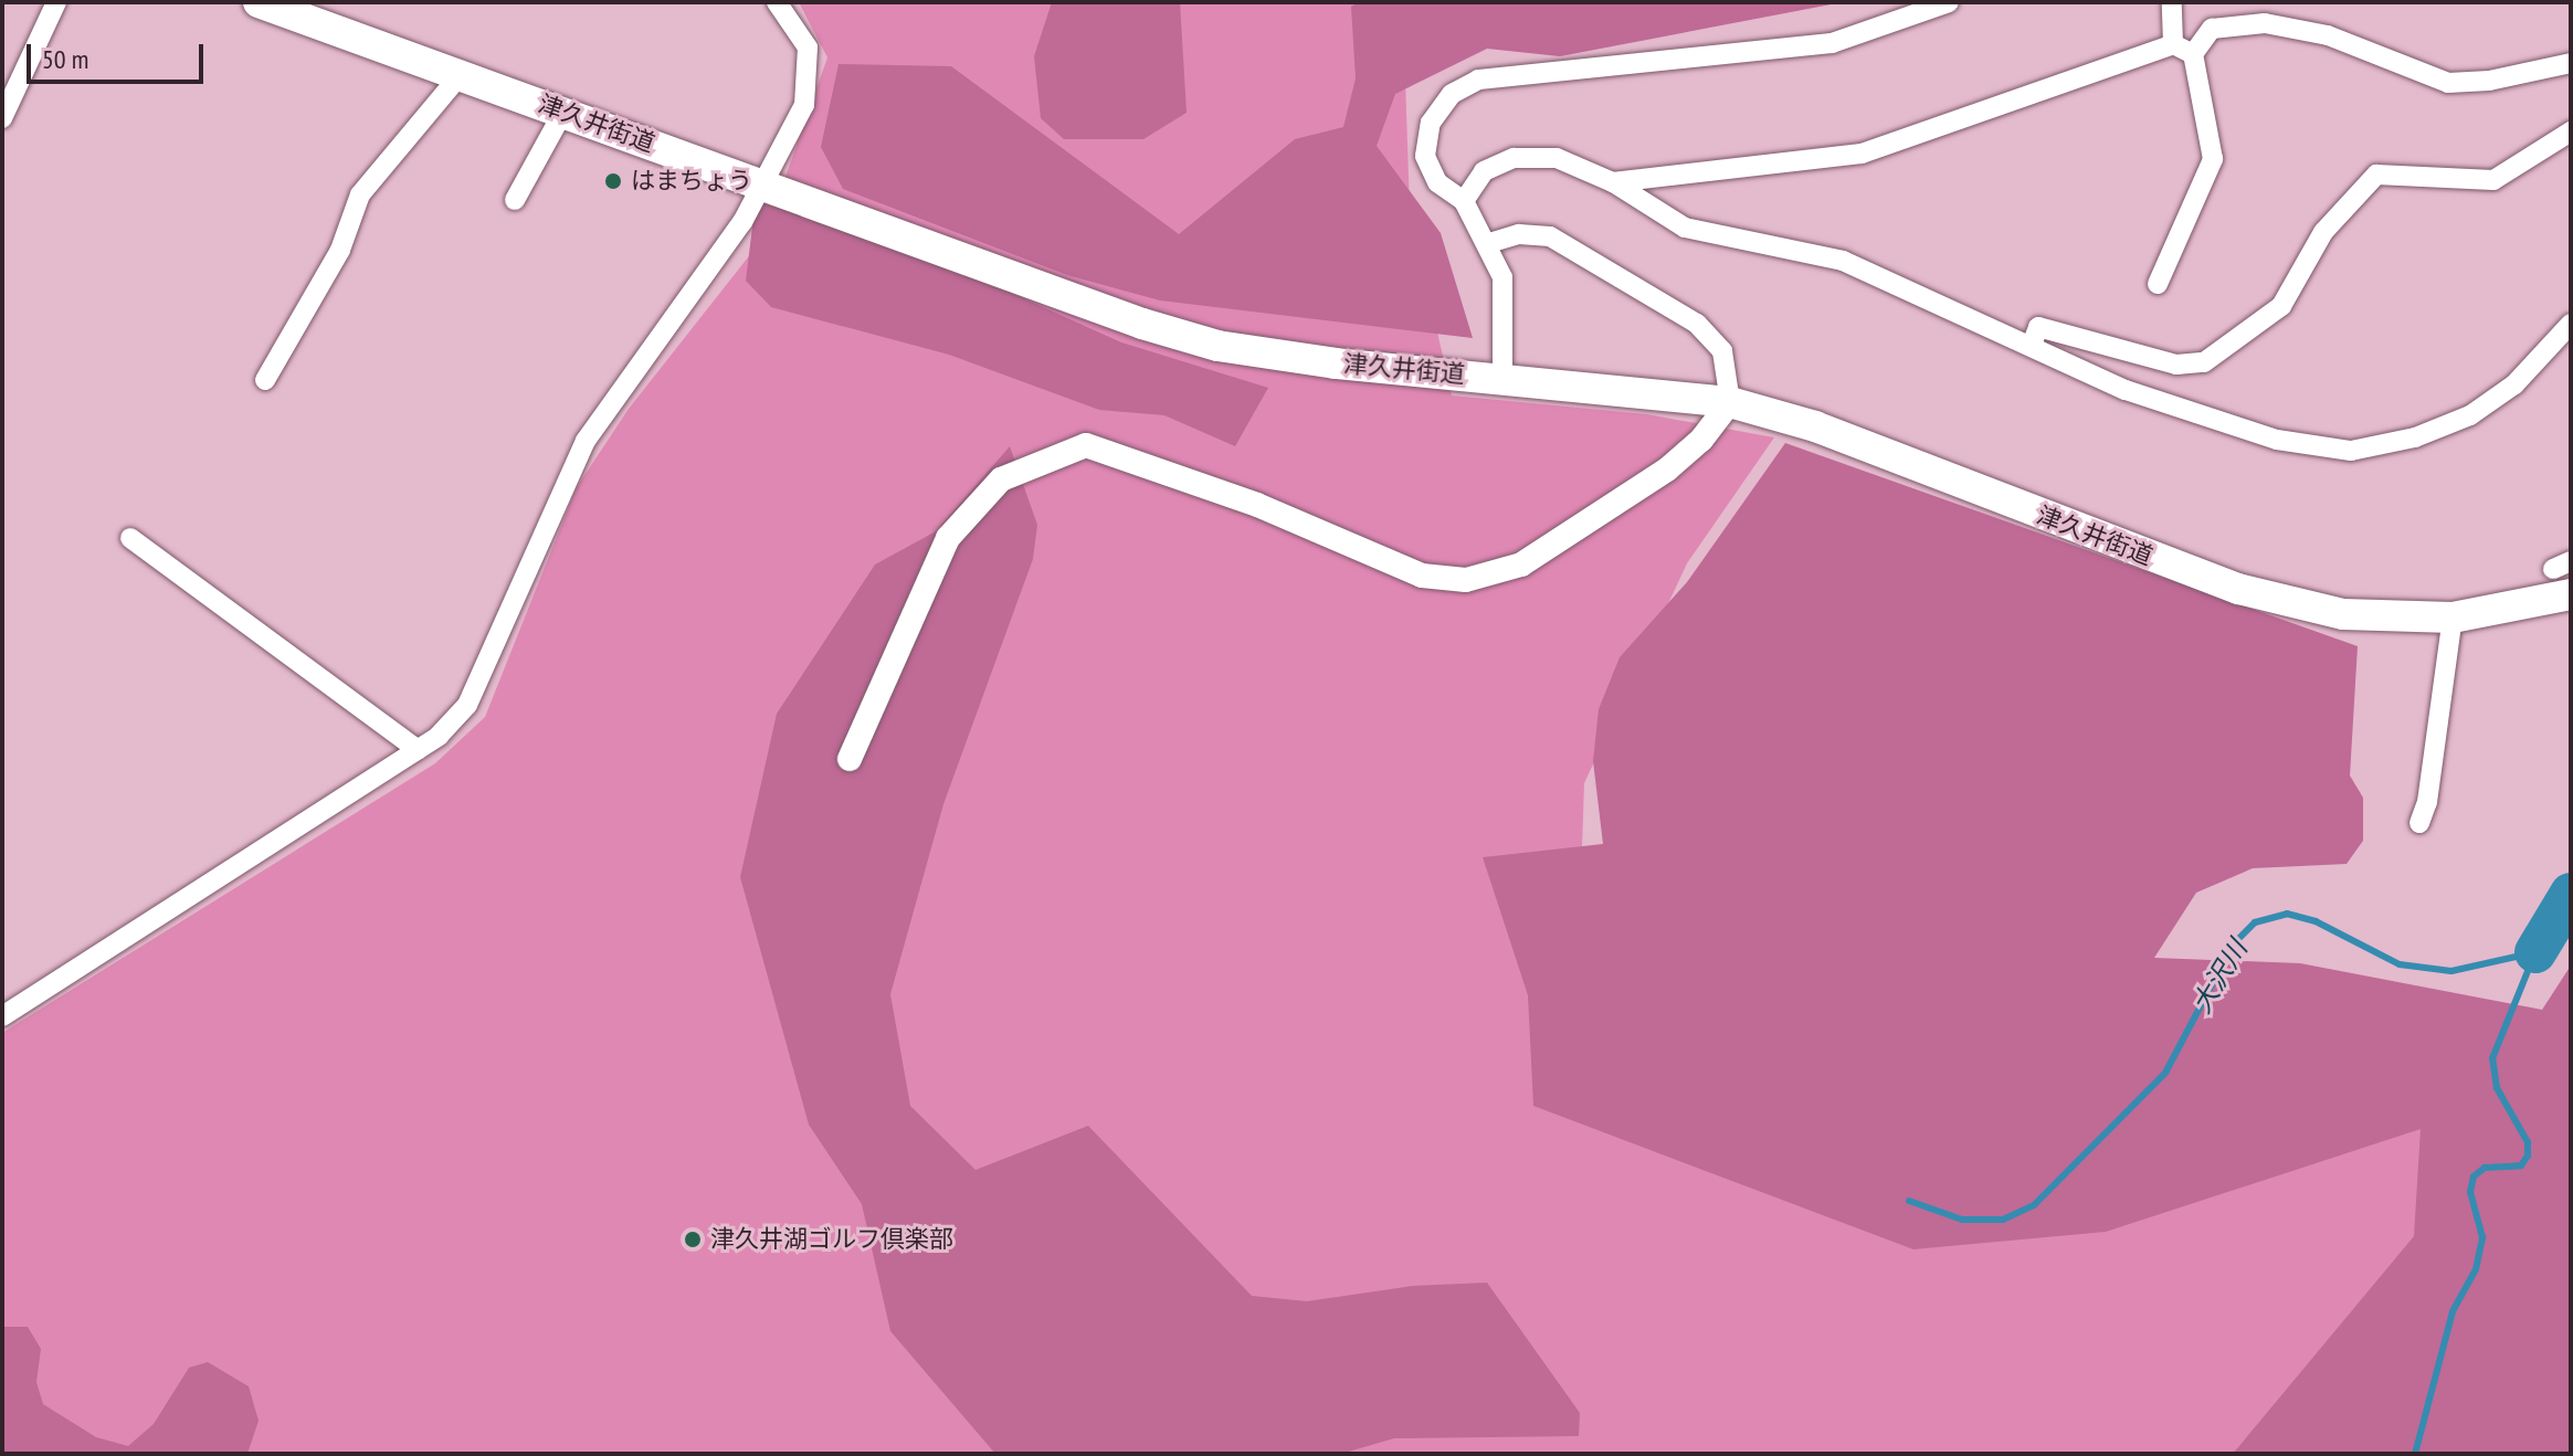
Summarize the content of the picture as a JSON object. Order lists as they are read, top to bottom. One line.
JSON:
{"streets":{"highway":["津久井街道"]},"water":["大沢川"],"places":["はまちょう","津久井湖ゴルフ倶楽部"],"scale_bar":"50 m"}
